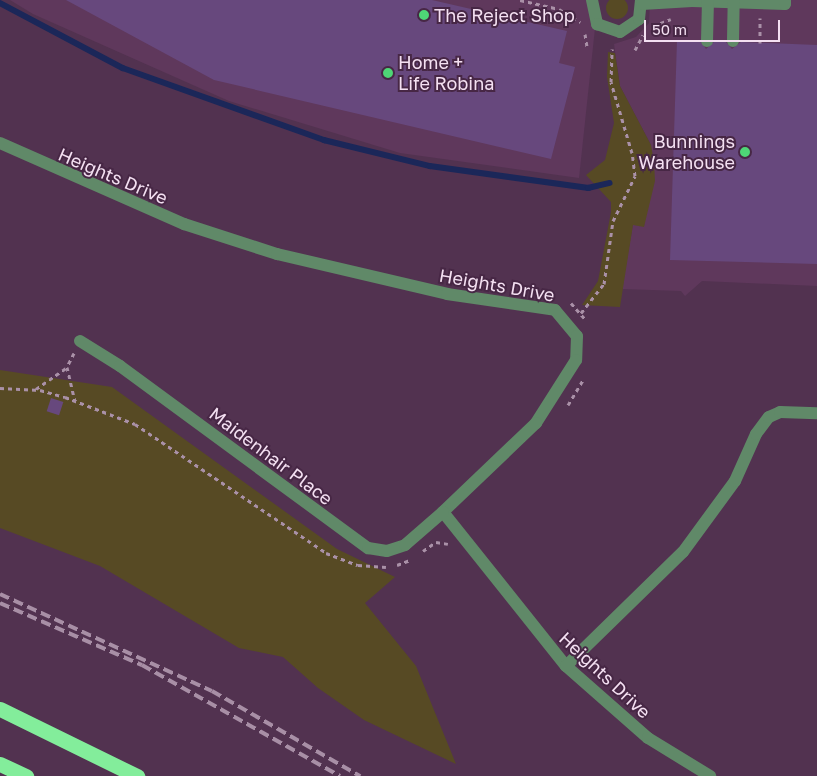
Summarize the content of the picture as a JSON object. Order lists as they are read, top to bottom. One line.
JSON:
{"streets":{"street":["Heights Drive","Maidenhair Place"]},"crossings":[["Heights Drive","Maidenhair Place"]],"places":["The Reject Shop","Home + Life Robina","Bunnings Warehouse"],"scale_bar":"50 m"}
